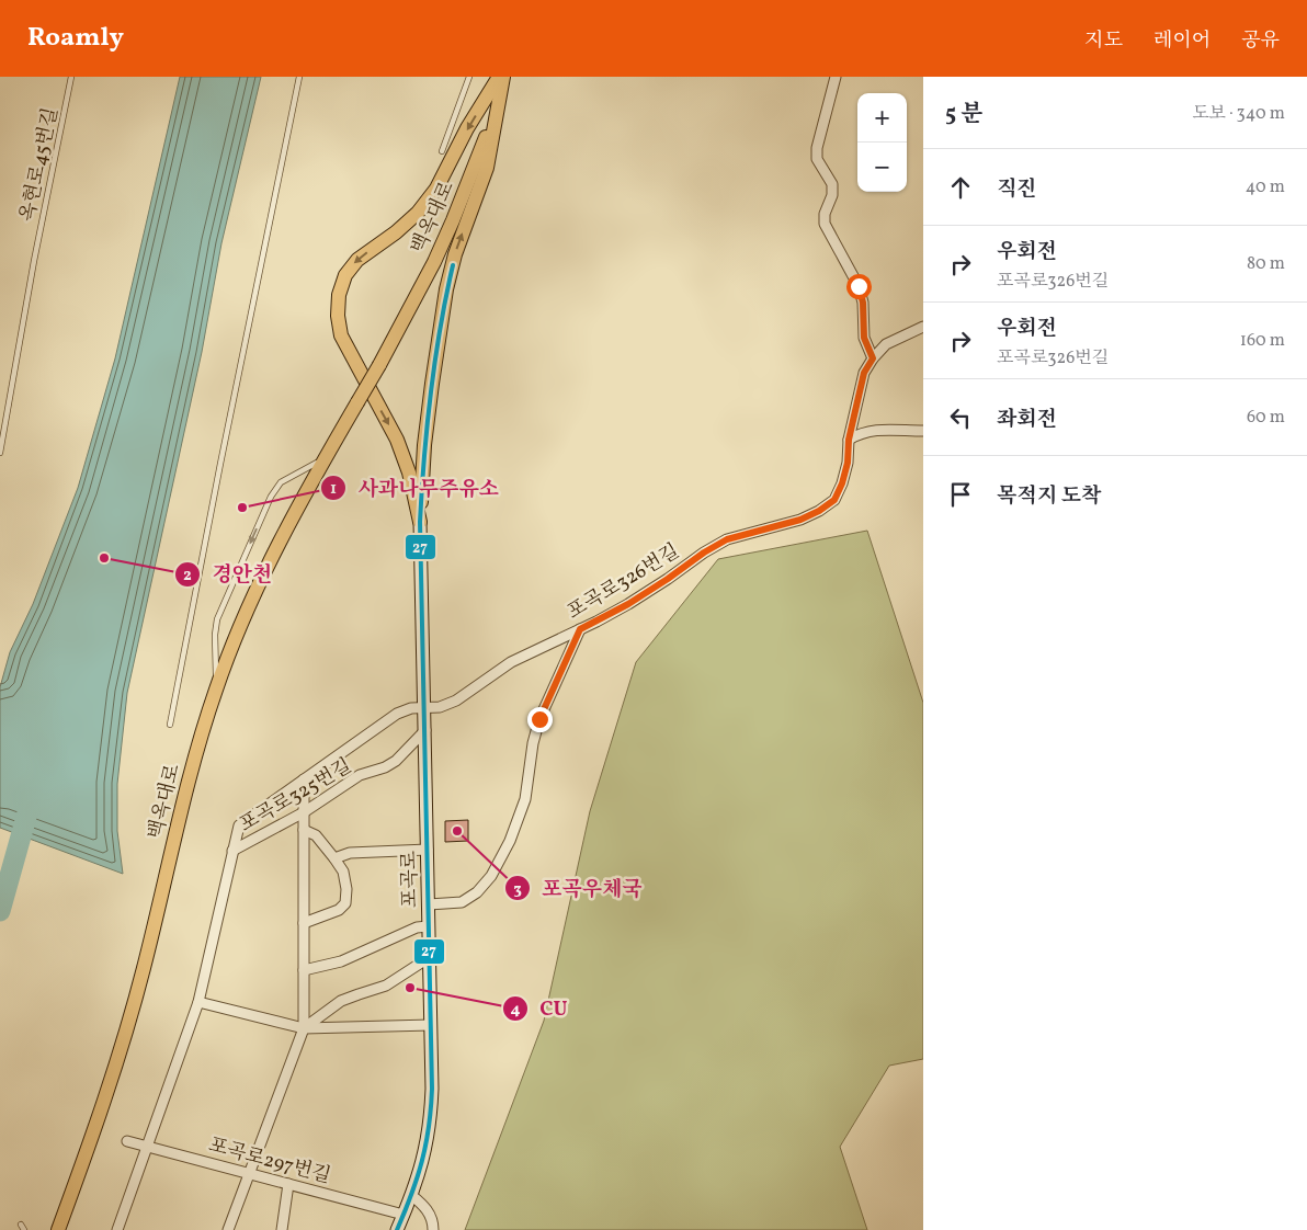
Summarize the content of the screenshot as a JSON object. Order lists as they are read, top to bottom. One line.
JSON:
{"streets":{"main road":["백옥대로"],"street":["포곡로326번길","포곡로325번길","포곡로","포곡로297번길"],"lane":["옥현로45번길"]},"crossings":[["포곡로326번길","포곡로325번길"],["포곡로326번길","포곡로"],["포곡로326번길","포곡로297번길"],["포곡로325번길","포곡로"],["포곡로","포곡로297번길"]],"places":["사과나무주유소","경안천","포곡우체국","CU"],"lines":["transit line 27"],"page":{"header":"Roamly","nav":["지도","레이어","공유"],"heading":["5 분","도보 · 340 m"],"map_buttons":["+","−"],"list":[["직진","40 m"],["우회전","포곡로326번길","80 m"],["우회전","포곡로326번길","160 m"],["좌회전","60 m"],"목적지 도착"]}}
